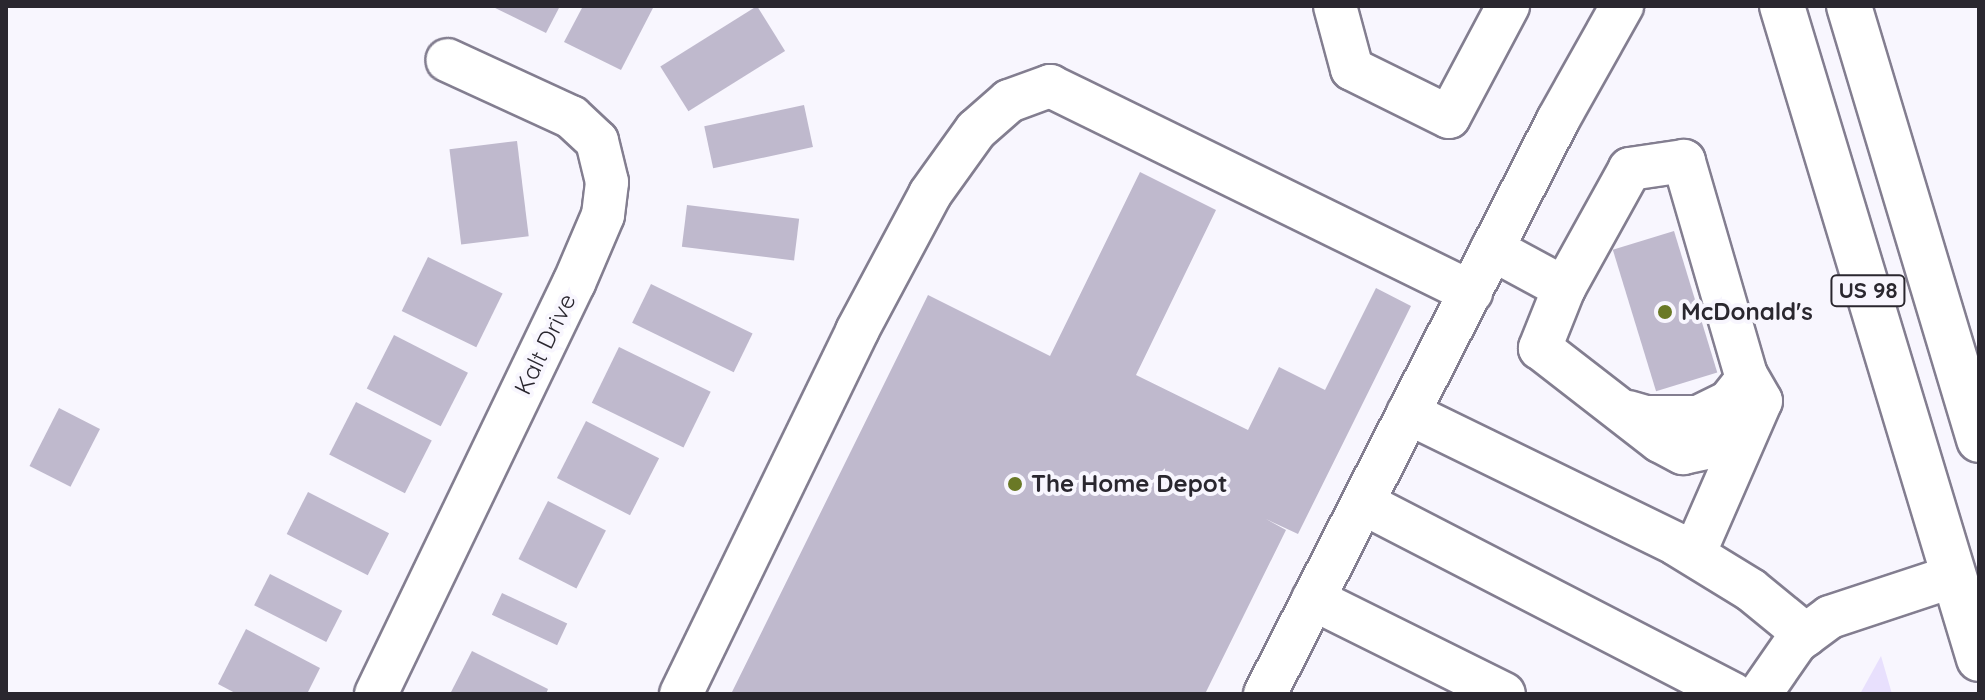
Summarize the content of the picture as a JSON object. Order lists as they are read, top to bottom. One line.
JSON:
{"streets":{"main road":["US 98"],"street":["Kalt Drive"]},"places":["McDonald's","The Home Depot"]}
